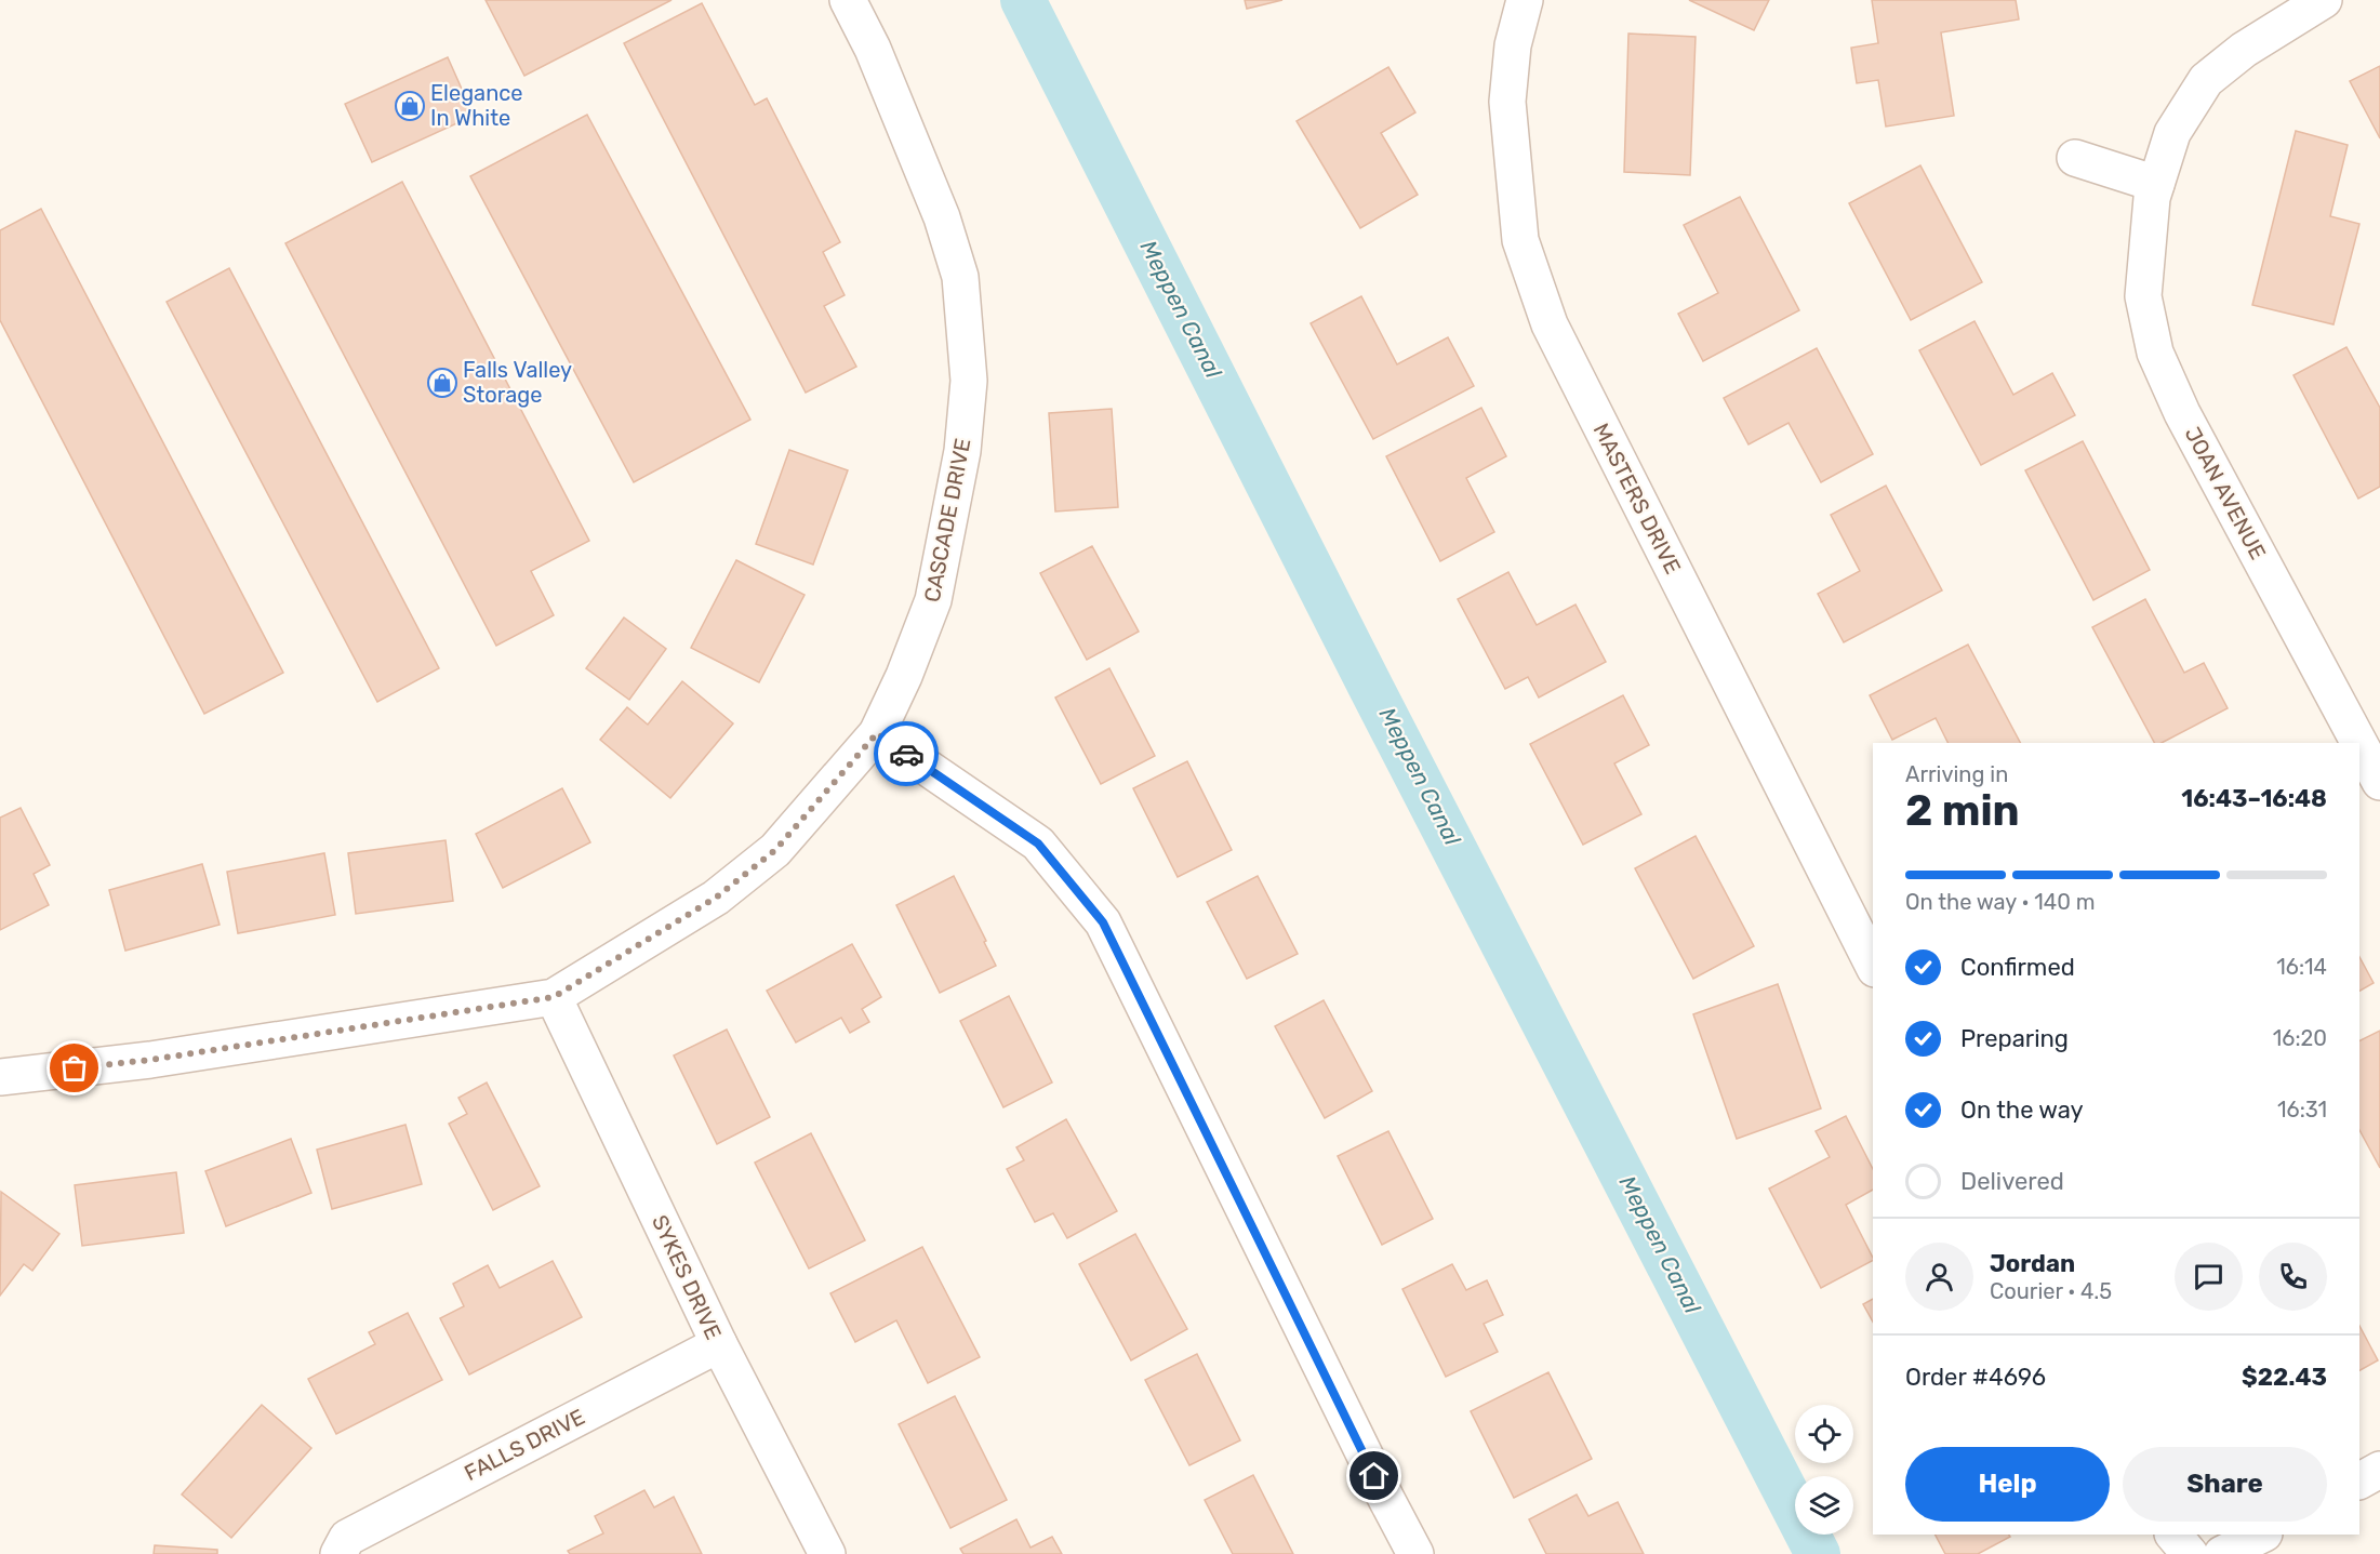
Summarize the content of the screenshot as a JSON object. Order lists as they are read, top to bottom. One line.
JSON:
{"streets":{"street":["JOAN AVENUE","MASTERS DRIVE","CASCADE DRIVE","SYKES DRIVE","FALLS DRIVE"]},"crossings":[["CASCADE DRIVE","SYKES DRIVE"],["SYKES DRIVE","FALLS DRIVE"]],"water":["Meppen Canal"],"places":{"shop":["Elegance In White","Falls Valley Storage"]},"page":{"heading":["2 min","Arriving in","16:43–16:48"],"panel":["Jordan","Courier · 4.5","Order #4696","$22.43"],"bar":"On the way · 140 m","list":[["Confirmed","16:14"],["Preparing","16:20"],["On the way","16:31"],"Delivered"],"buttons":["Help","Share"]}}
